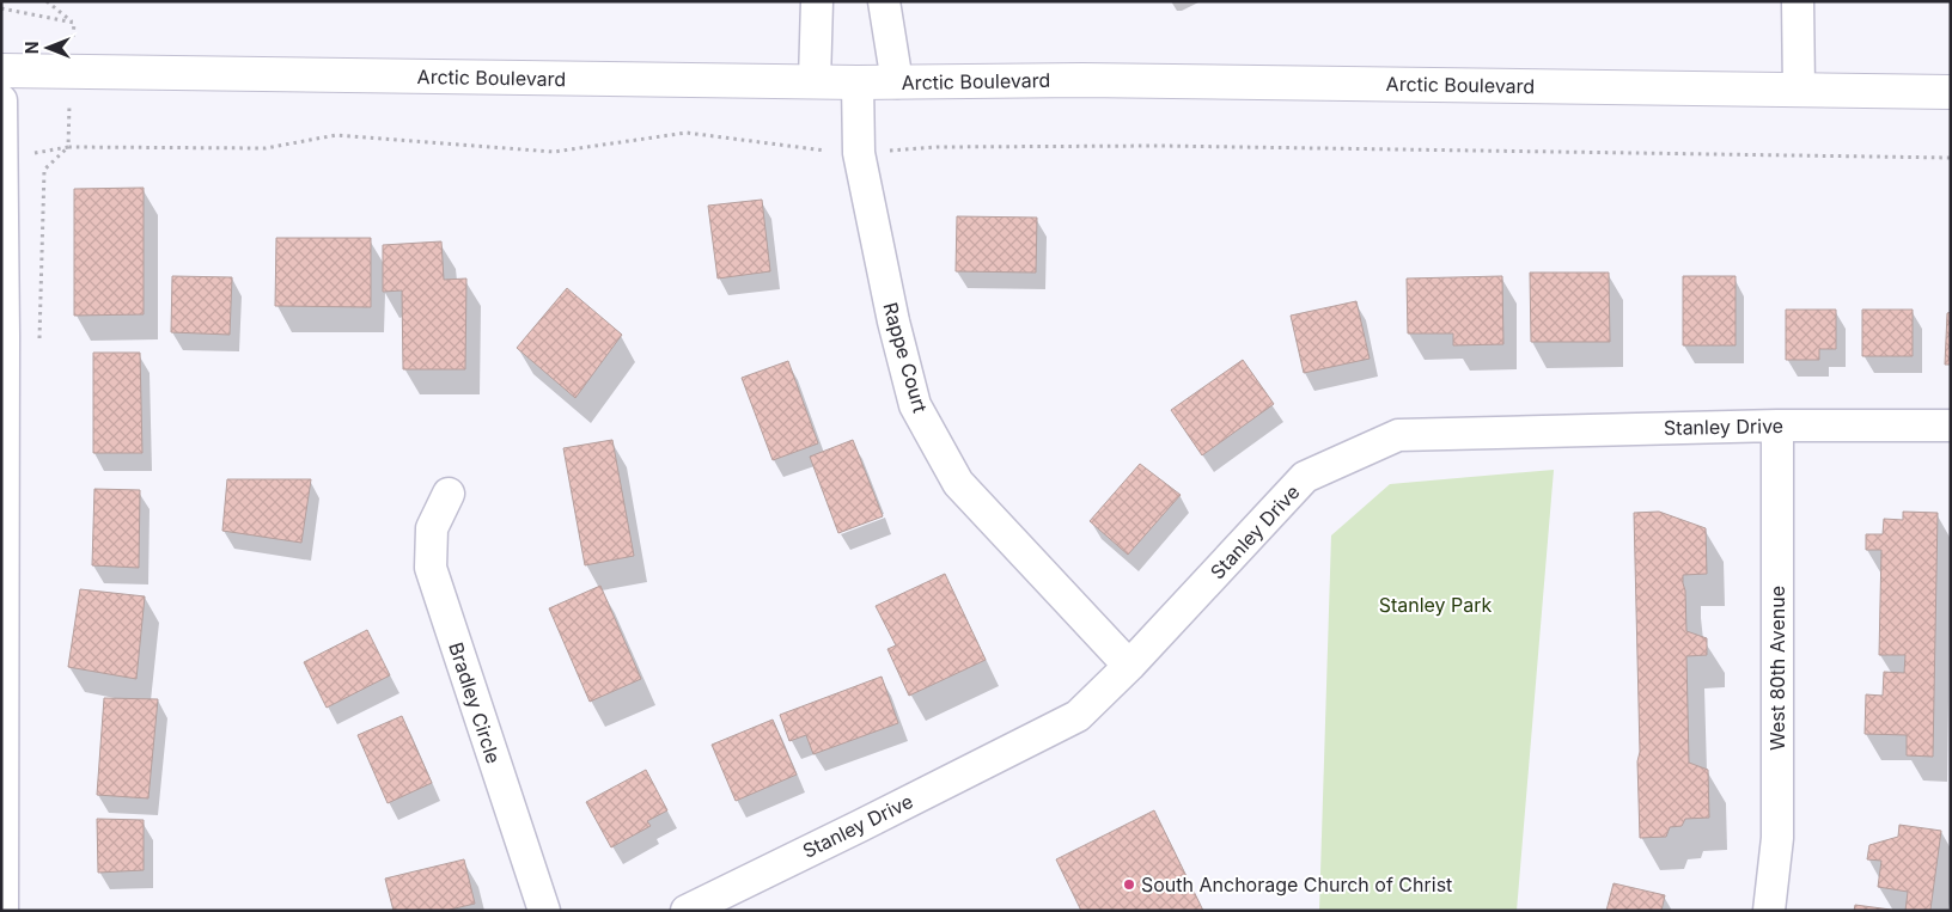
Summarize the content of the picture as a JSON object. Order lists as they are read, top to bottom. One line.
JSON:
{"streets":{"main road":["Arctic Boulevard"],"street":["Rappe Court","Stanley Drive","West 80th Avenue","Bradley Circle"]},"crossings":[["Arctic Boulevard","Rappe Court"],["Rappe Court","Stanley Drive"],["Stanley Drive","West 80th Avenue"]],"parks":["Stanley Park"],"places":["South Anchorage Church of Christ"],"north":"left"}
